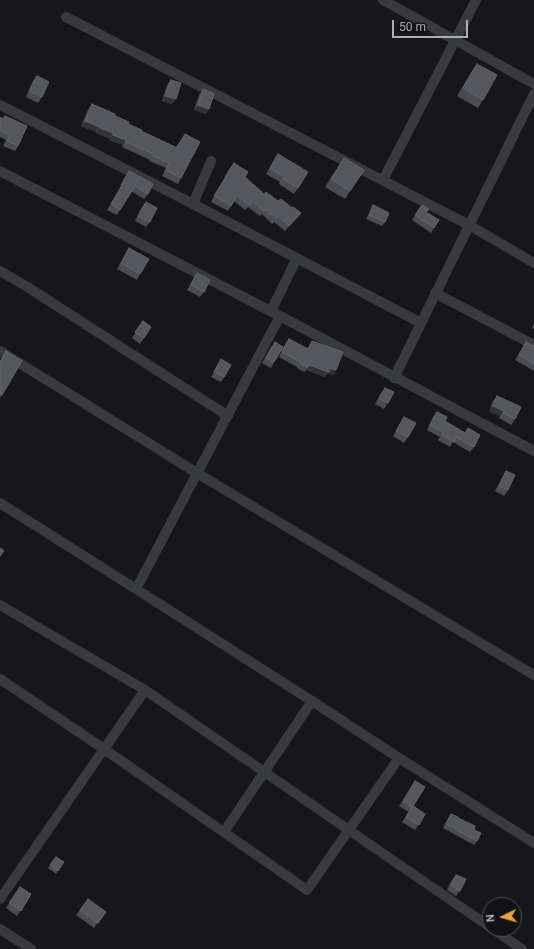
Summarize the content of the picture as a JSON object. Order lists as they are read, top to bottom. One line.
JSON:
{"scale_bar":"50 m","north":"left"}
